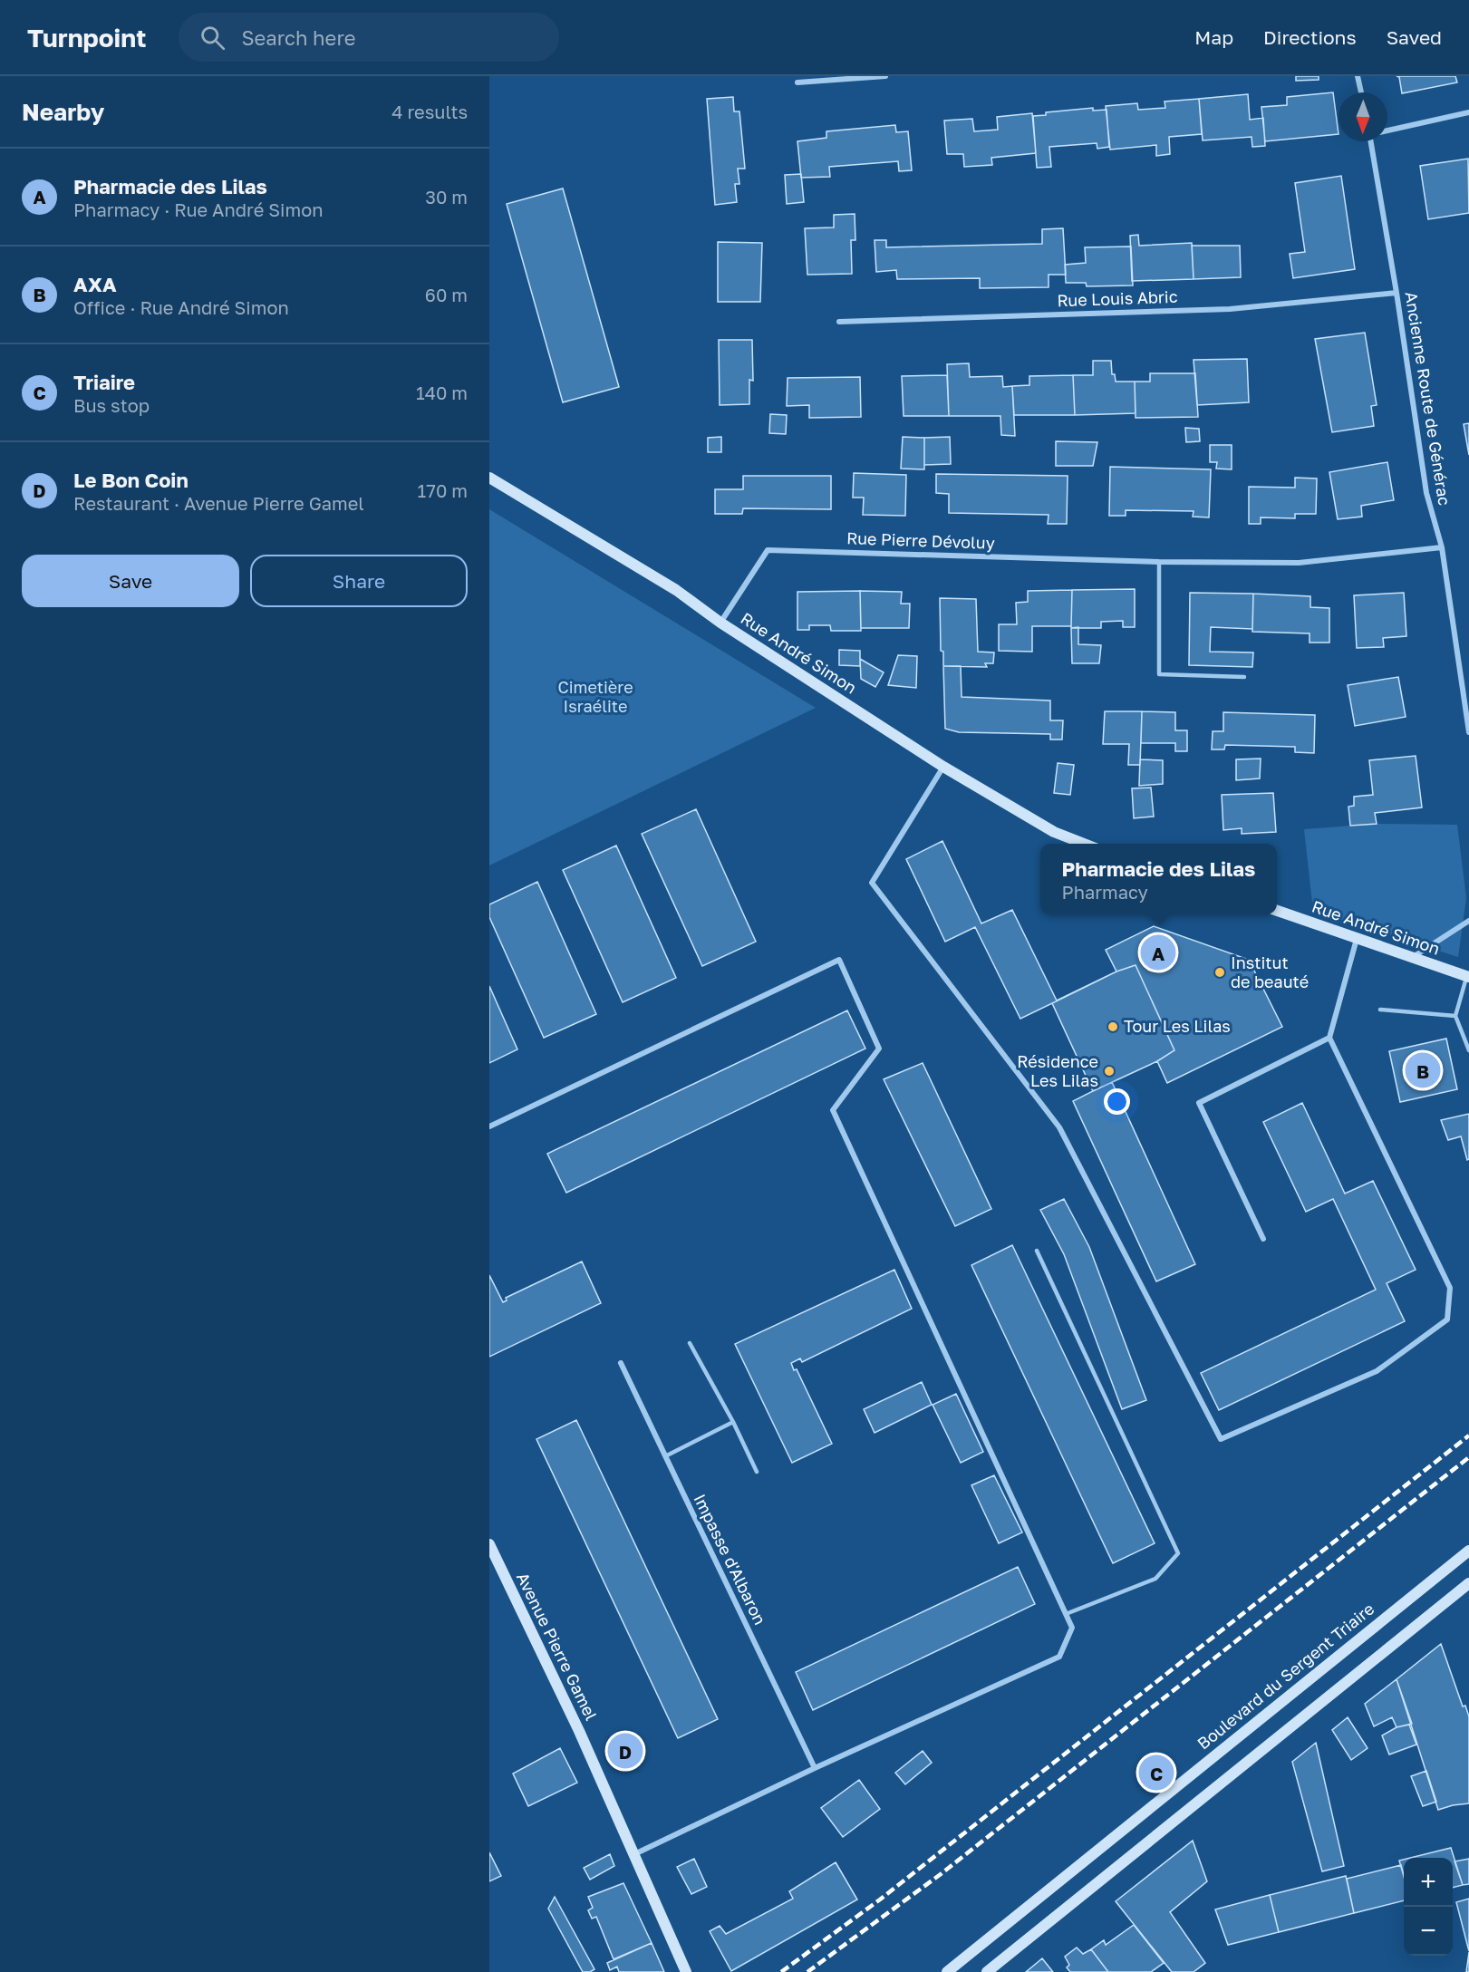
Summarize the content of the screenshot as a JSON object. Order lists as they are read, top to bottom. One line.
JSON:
{"streets":{"street":["Rue Louis Abric","Ancienne Route de Générac","Rue Pierre Dévoluy","Rue André Simon","Impasse d'Albaron","Avenue Pierre Gamel","Boulevard du Sergent Triaire"]},"crossings":[["Rue Louis Abric","Ancienne Route de Générac"],["Ancienne Route de Générac","Rue Pierre Dévoluy"],["Rue Pierre Dévoluy","Rue André Simon"]],"parks":["Cimetière Israélite"],"places":["Institut de beauté","Tour Les Lilas","Résidence Les Lilas"],"north":"bottom","page":{"header":"Turnpoint","search":"Search here","nav":["Map","Directions","Saved"],"heading":["Nearby","4 results"],"list":[{"mark":"A","name":"Pharmacie des Lilas","note":"Pharmacy · Rue André Simon","value":"30 m"},{"mark":"B","name":"AXA","note":"Office · Rue André Simon","value":"60 m"},{"mark":"C","name":"Triaire","note":"Bus stop","value":"140 m"},{"mark":"D","name":"Le Bon Coin","note":"Restaurant · Avenue Pierre Gamel","value":"170 m"}],"buttons":["Save","Share"],"popup":["Pharmacie des Lilas","Pharmacy"],"pins":["A","B","D","C"],"map_buttons":["+","−"]}}
